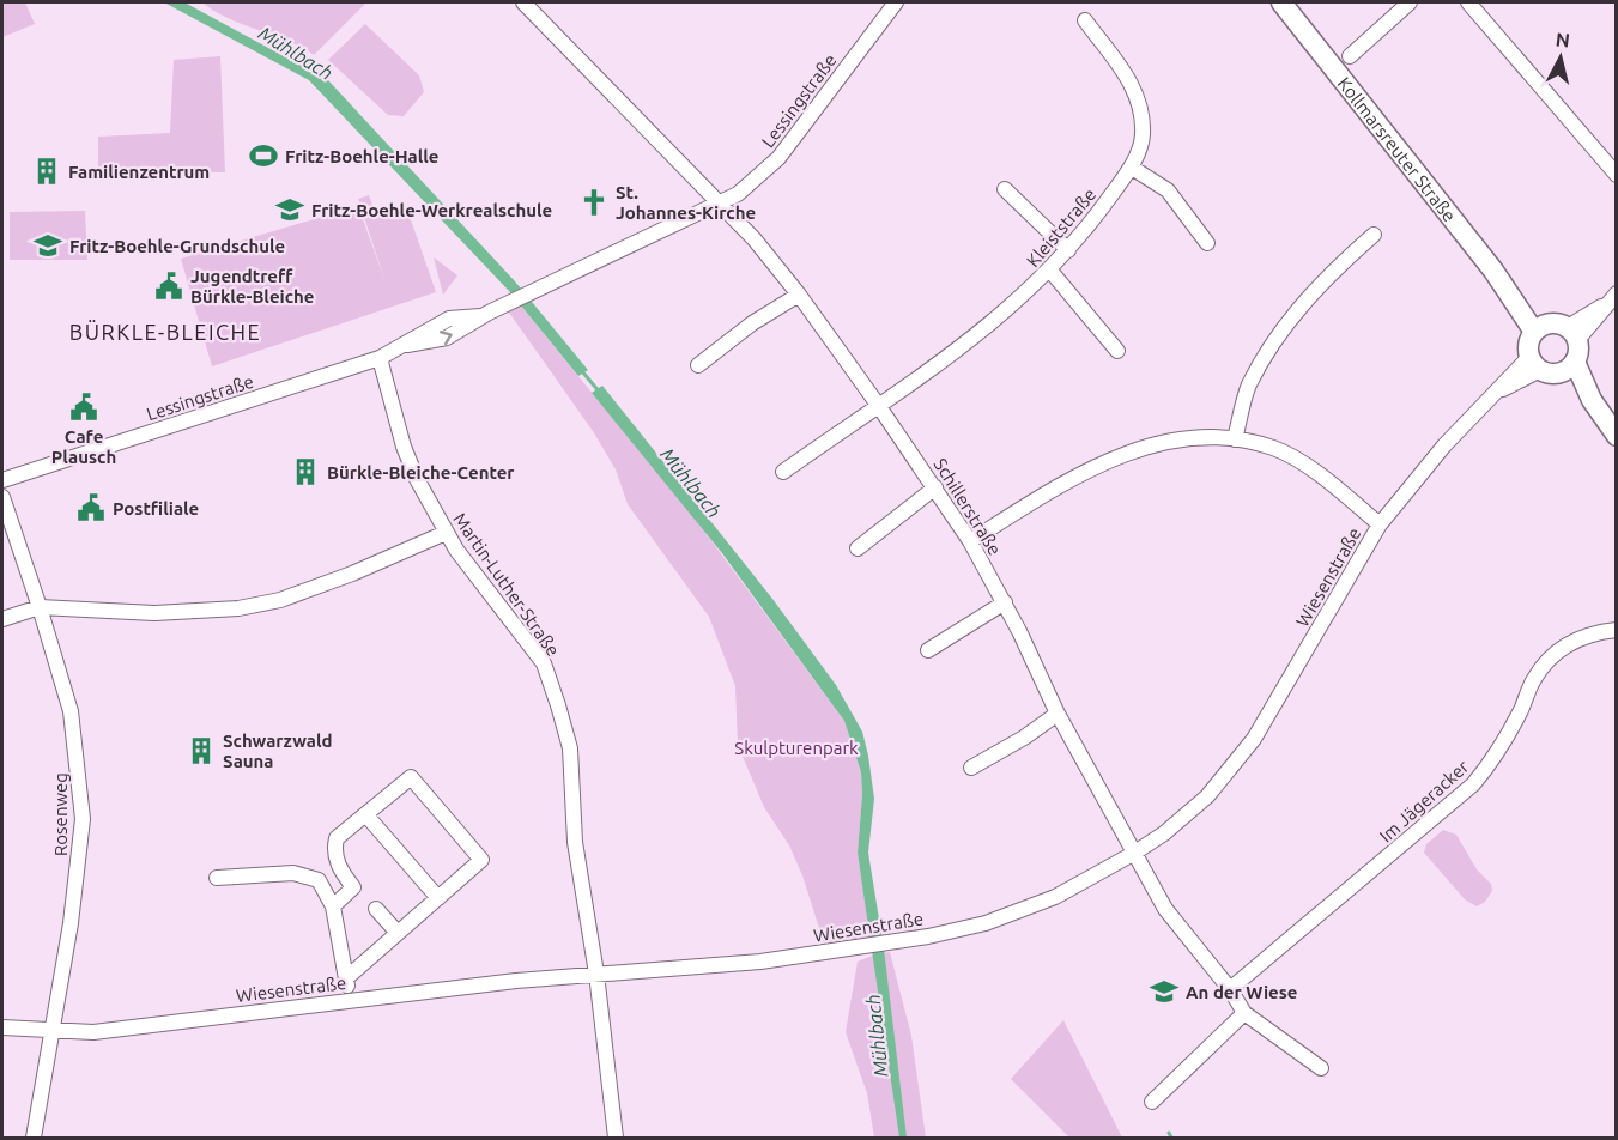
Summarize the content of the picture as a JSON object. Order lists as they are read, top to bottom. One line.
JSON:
{"streets":{"main road":["Kollmarsreuter Straße"],"street":["Lessingstraße","Kleiststraße","Schillerstraße","Wiesenstraße","Martin-Luther-Straße","Im Jägeracker","Rosenweg"]},"crossings":[["Lessingstraße","Schillerstraße"],["Lessingstraße","Martin-Luther-Straße"],["Kollmarsreuter Straße","Wiesenstraße"],["Kleiststraße","Schillerstraße"],["Schillerstraße","Wiesenstraße"],["Schillerstraße","Im Jägeracker"],["Wiesenstraße","Martin-Luther-Straße"],["Wiesenstraße","Rosenweg"]],"districts":["BÜRKLE-BLEICHE"],"water":["Mühlbach"],"parks":["Skulpturenpark"],"places":{"sports":["Fritz-Boehle-Halle"],"building":["Familienzentrum","Bürkle-Bleiche-Center","Schwarzwald Sauna"],"church":["St. Johannes-Kirche"],"school or university":["Fritz-Boehle-Werkrealschule","Fritz-Boehle-Grundschule","An der Wiese"],"public building":["Jugendtreff Bürkle-Bleiche","Cafe Plausch","Postfiliale"]},"north":"top"}
